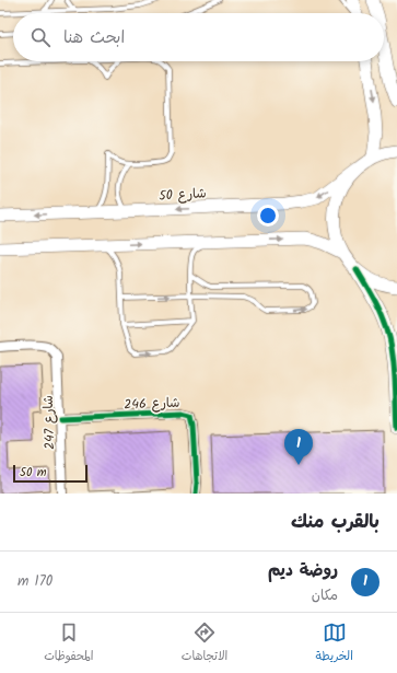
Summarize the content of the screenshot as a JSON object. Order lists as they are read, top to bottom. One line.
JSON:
{"streets":{"main road":["شارع 50"],"street":["شارع 246","شارع 247"]},"crossings":[["شارع 246","شارع 247"]],"scale_bar":"50 m","page":{"search":"ابحث هنا","pins":"1","scale":"50 m","heading":"بالقرب منك","list":[{"mark":"1","name":"روضة ديم","note":"مكان","value":"170 m"}],"nav":["الخريطة","الاتجاهات","المحفوظات"]}}
